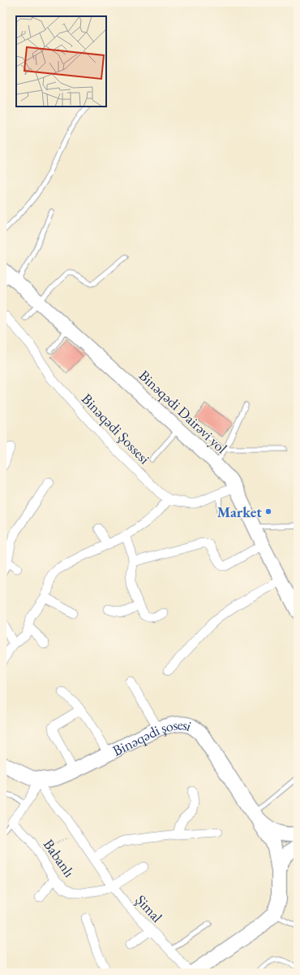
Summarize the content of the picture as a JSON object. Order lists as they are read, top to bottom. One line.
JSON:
{"streets":{"main road":["Binəqədi Dairəvi yol","Binəqədi şosesi"],"street":["Binəqədi Şossesi","Babanlı","Şimal"]},"crossings":[["Binəqədi Dairəvi yol","Binəqədi Şossesi"],["Binəqədi şosesi","Şimal"],["Babanlı","Şimal"]],"places":["Market"]}
